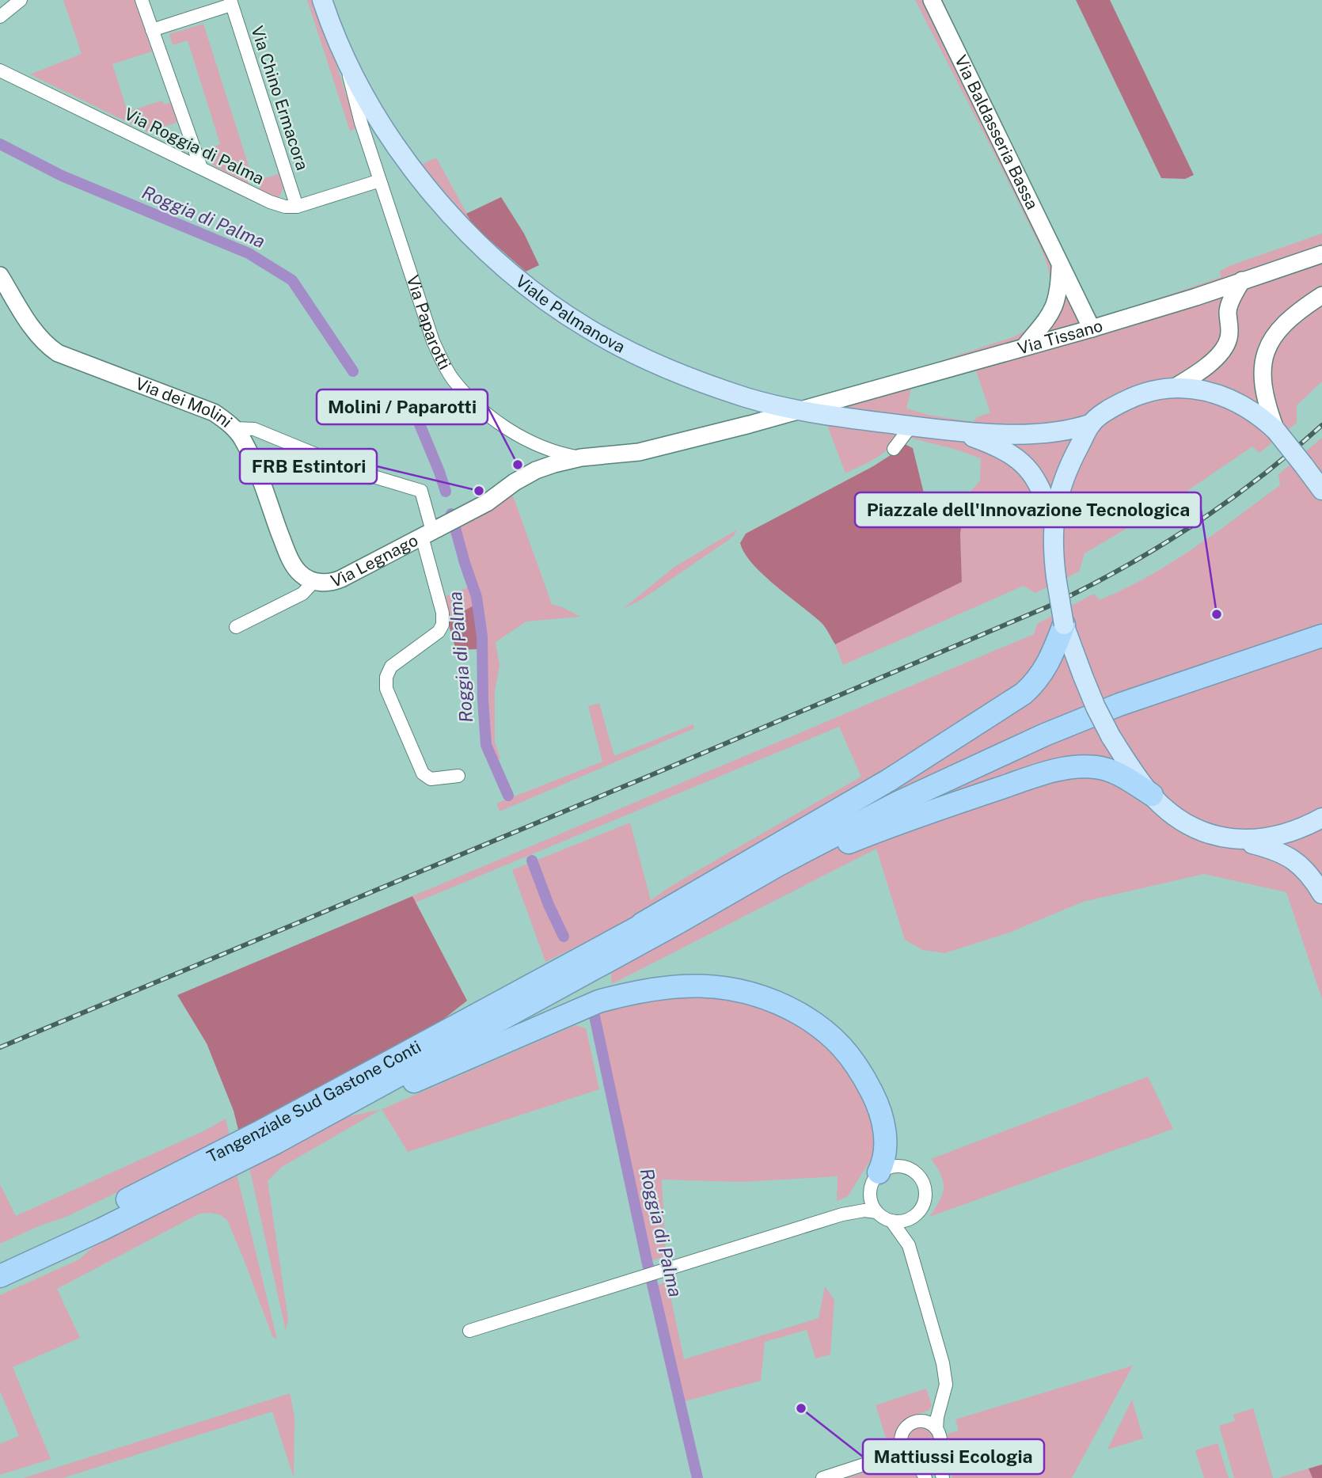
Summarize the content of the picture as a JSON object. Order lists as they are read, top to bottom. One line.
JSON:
{"streets":{"highway":["Tangenziale Sud Gastone Conti"],"main road":["Viale Palmanova"],"street":["Via Chino Ermacora","Via Baldasseria Bassa","Via Roggia di Palma","Via Paparotti","Via Tissano","Via dei Molini","Via Legnago"]},"crossings":[["Via Chino Ermacora","Via Roggia di Palma"],["Via Baldasseria Bassa","Via Tissano"],["Via Roggia di Palma","Via Paparotti"],["Viale Palmanova","Via Paparotti"],["Viale Palmanova","Via Tissano"],["Via Paparotti","Via Tissano"],["Via dei Molini","Via Legnago"]],"water":["Roggia di Palma"],"places":["Molini / Paparotti","FRB Estintori","Piazzale dell'Innovazione Tecnologica","Mattiussi Ecologia"]}
